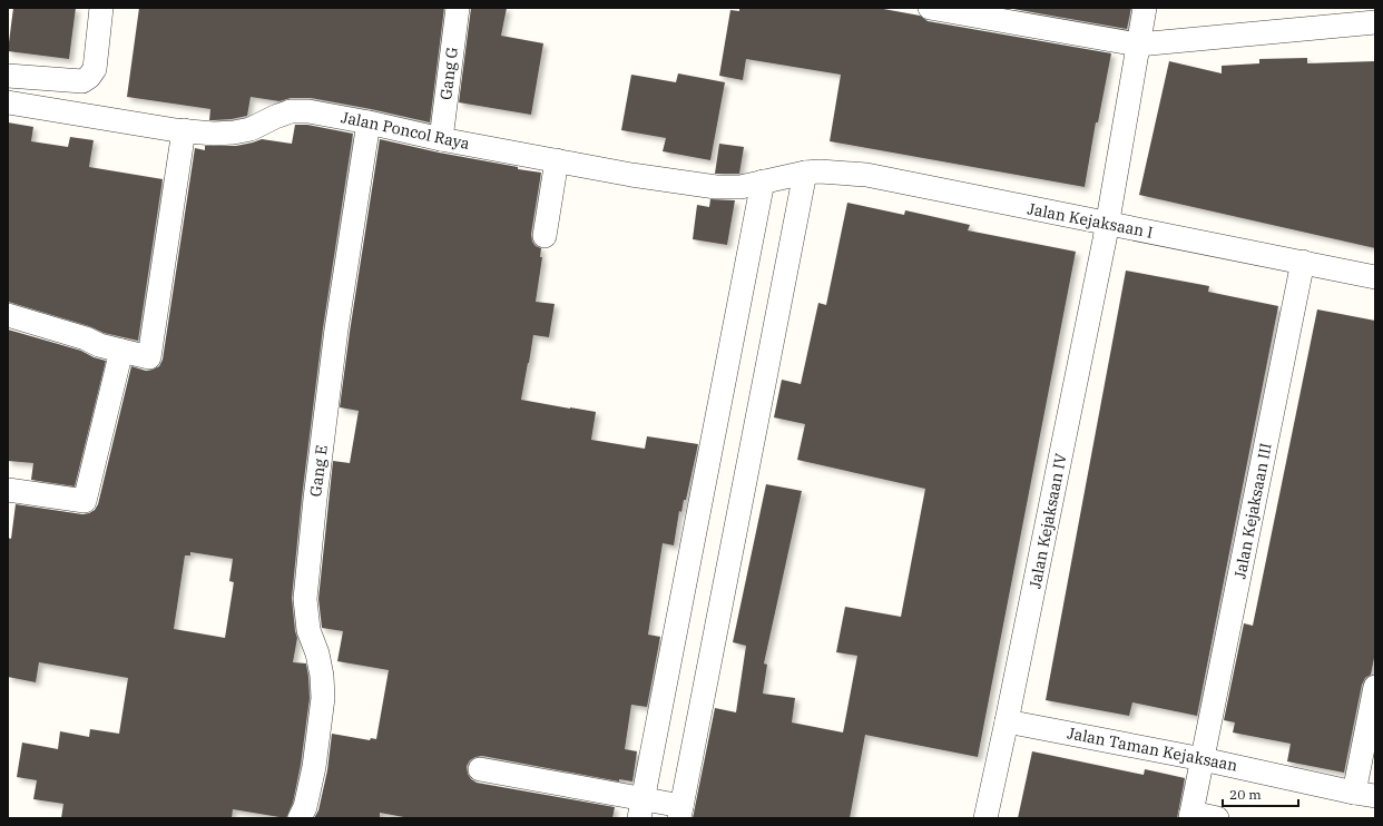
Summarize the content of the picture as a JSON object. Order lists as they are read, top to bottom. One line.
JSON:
{"streets":{"street":["Gang G","Jalan Poncol Raya","Jalan Kejaksaan I","Gang E","Jalan Kejaksaan III","Jalan Kejaksaan IV","Jalan Taman Kejaksaan"]},"crossings":[["Gang G","Jalan Poncol Raya"],["Jalan Poncol Raya","Jalan Kejaksaan I"],["Jalan Poncol Raya","Gang E"],["Jalan Kejaksaan I","Jalan Kejaksaan III"],["Jalan Kejaksaan I","Jalan Kejaksaan IV"],["Jalan Kejaksaan III","Jalan Taman Kejaksaan"],["Jalan Kejaksaan IV","Jalan Taman Kejaksaan"]],"scale_bar":"20 m"}
